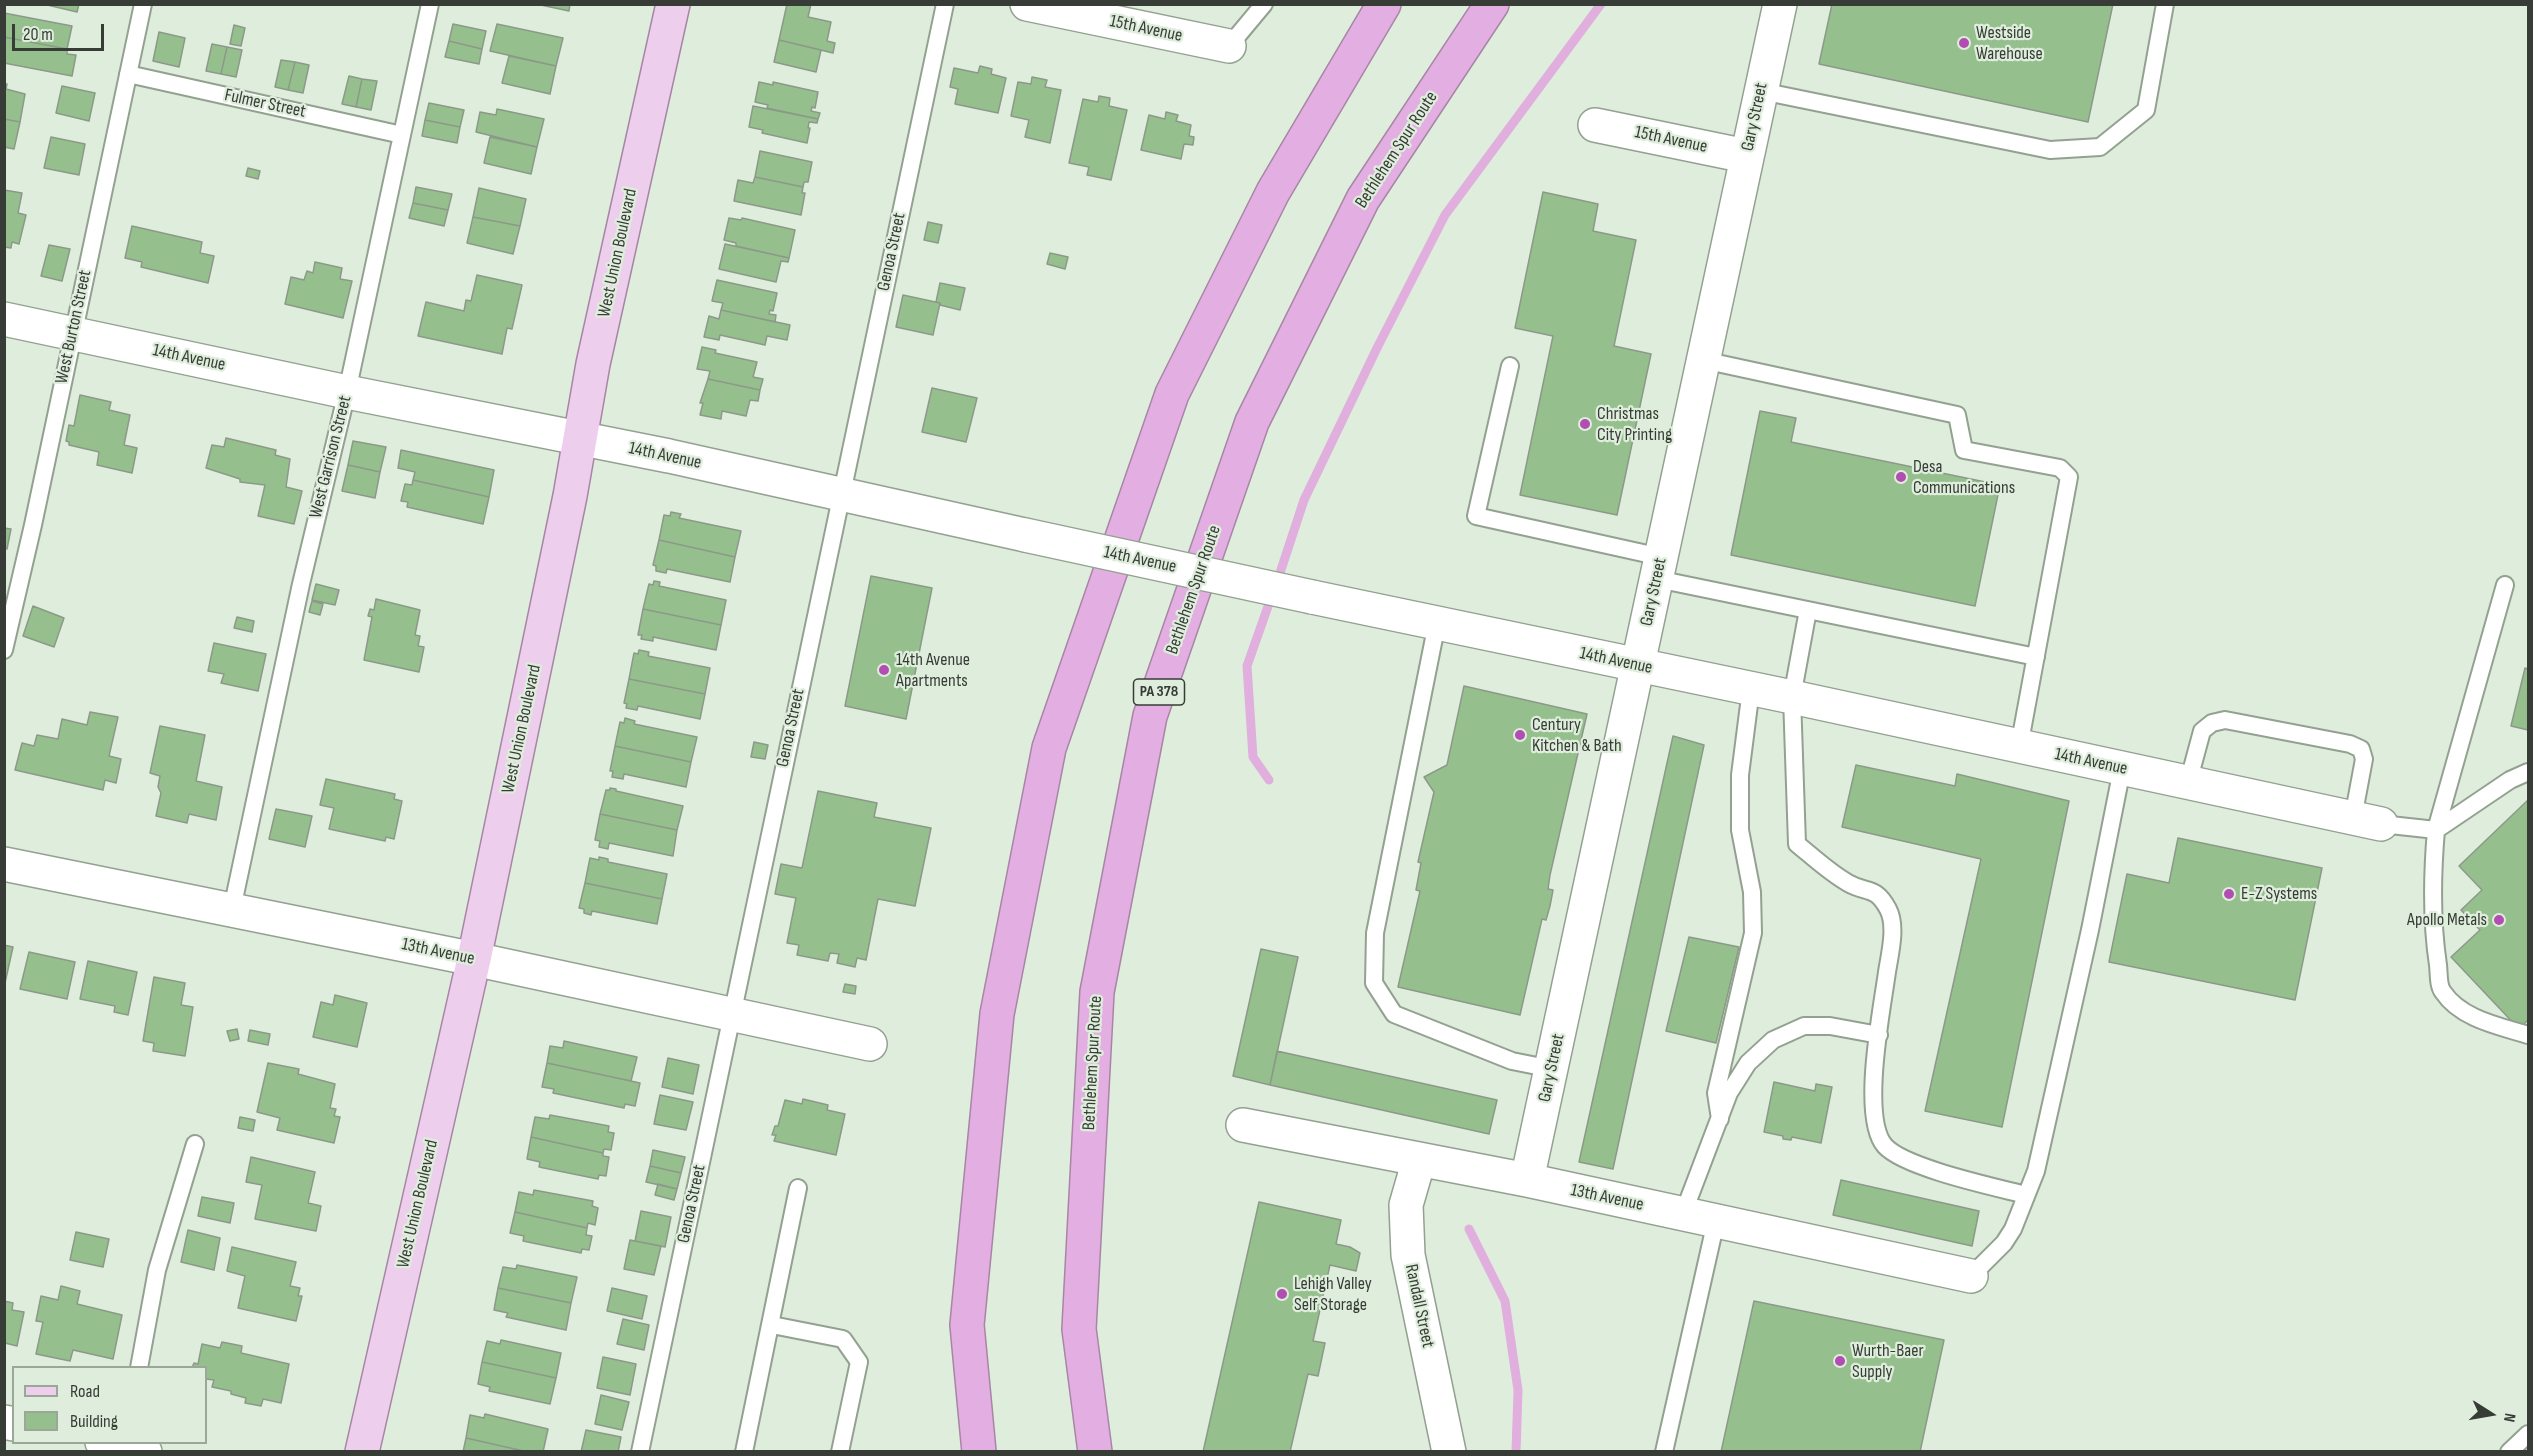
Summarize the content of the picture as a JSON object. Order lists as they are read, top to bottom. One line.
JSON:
{"streets":{"highway":["Bethlehem Spur Route","PA 378"],"main road":["West Union Boulevard"],"street":["15th Avenue","Gary Street","14th Avenue","13th Avenue","Randall Street"],"lane":["Fulmer Street","Genoa Street","West Burton Street","West Garrison Street"]},"crossings":[["15th Avenue","Gary Street"],["Fulmer Street","West Burton Street"],["Fulmer Street","West Garrison Street"],["Gary Street","14th Avenue"],["Gary Street","13th Avenue"],["Genoa Street","14th Avenue"],["Genoa Street","13th Avenue"],["West Union Boulevard","14th Avenue"],["West Union Boulevard","13th Avenue"],["West Burton Street","14th Avenue"],["14th Avenue","West Garrison Street"],["West Garrison Street","13th Avenue"],["13th Avenue","Randall Street"]],"places":["Westside Warehouse","Christmas City Printing","Desa Communications","14th Avenue Apartments","Century Kitchen & Bath","E-Z Systems","Apollo Metals","Lehigh Valley Self Storage","Wurth-Baer Supply"],"legend":["Road","Building"],"scale_bar":"20 m","north":"right"}
